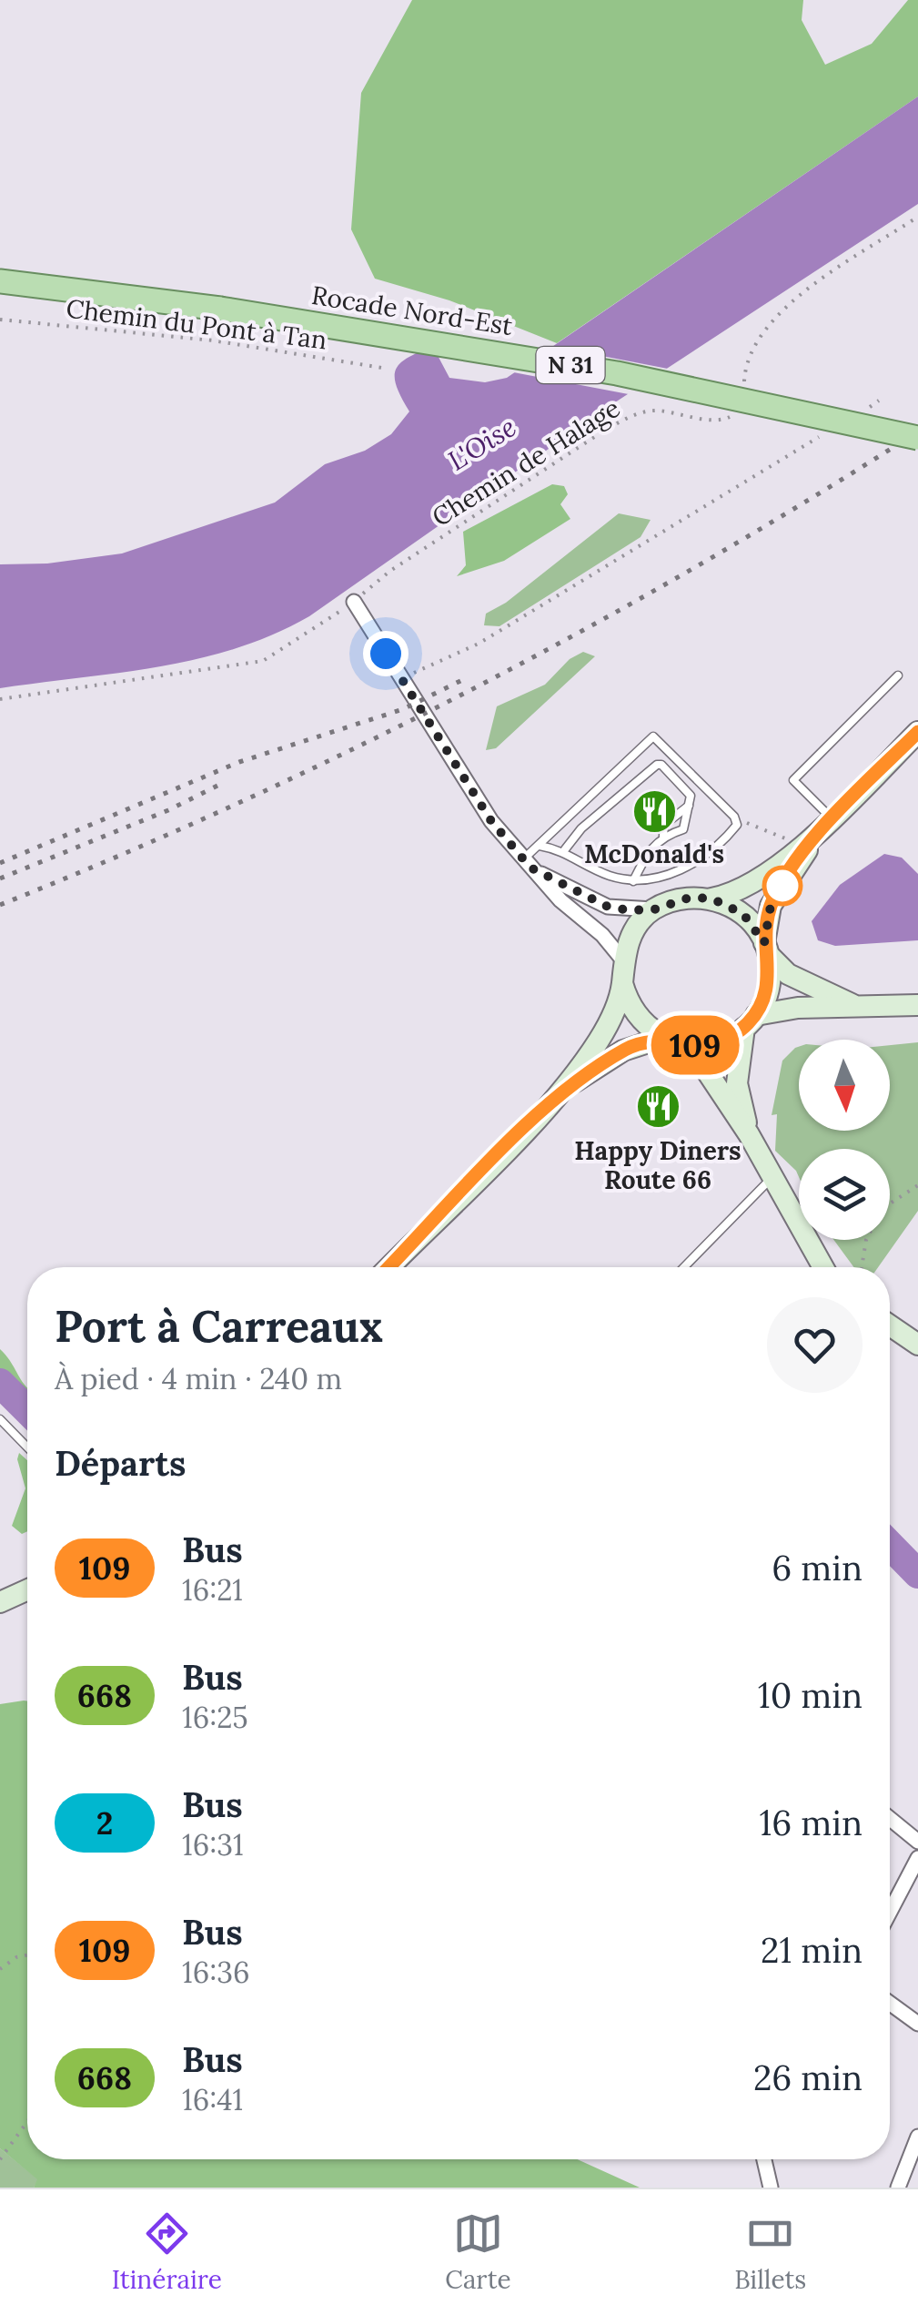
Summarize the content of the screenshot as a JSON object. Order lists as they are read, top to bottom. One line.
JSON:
{"streets":{"main road":["Rocade Nord-Est","N 31"],"path":["Chemin du Pont à Tan","Chemin de Halage"]},"water":["L'Oise"],"places":{"restaurant":["McDonald's","Happy Diners Route 66"]},"lines":["bus line 109"],"north":"bottom","page":{"on_map":"109","heading":[["Port à Carreaux","À pied · 4 min · 240 m"],"Départs"],"list":[{"mark":"109","name":"Bus","note":"16:21","value":"6 min"},{"mark":"668","name":"Bus","note":"16:25","value":"10 min"},{"mark":"2","name":"Bus","note":"16:31","value":"16 min"},{"mark":"109","name":"Bus","note":"16:36","value":"21 min"},{"mark":"668","name":"Bus","note":"16:41","value":"26 min"}],"tabs":["Itinéraire","Carte","Billets"]}}
